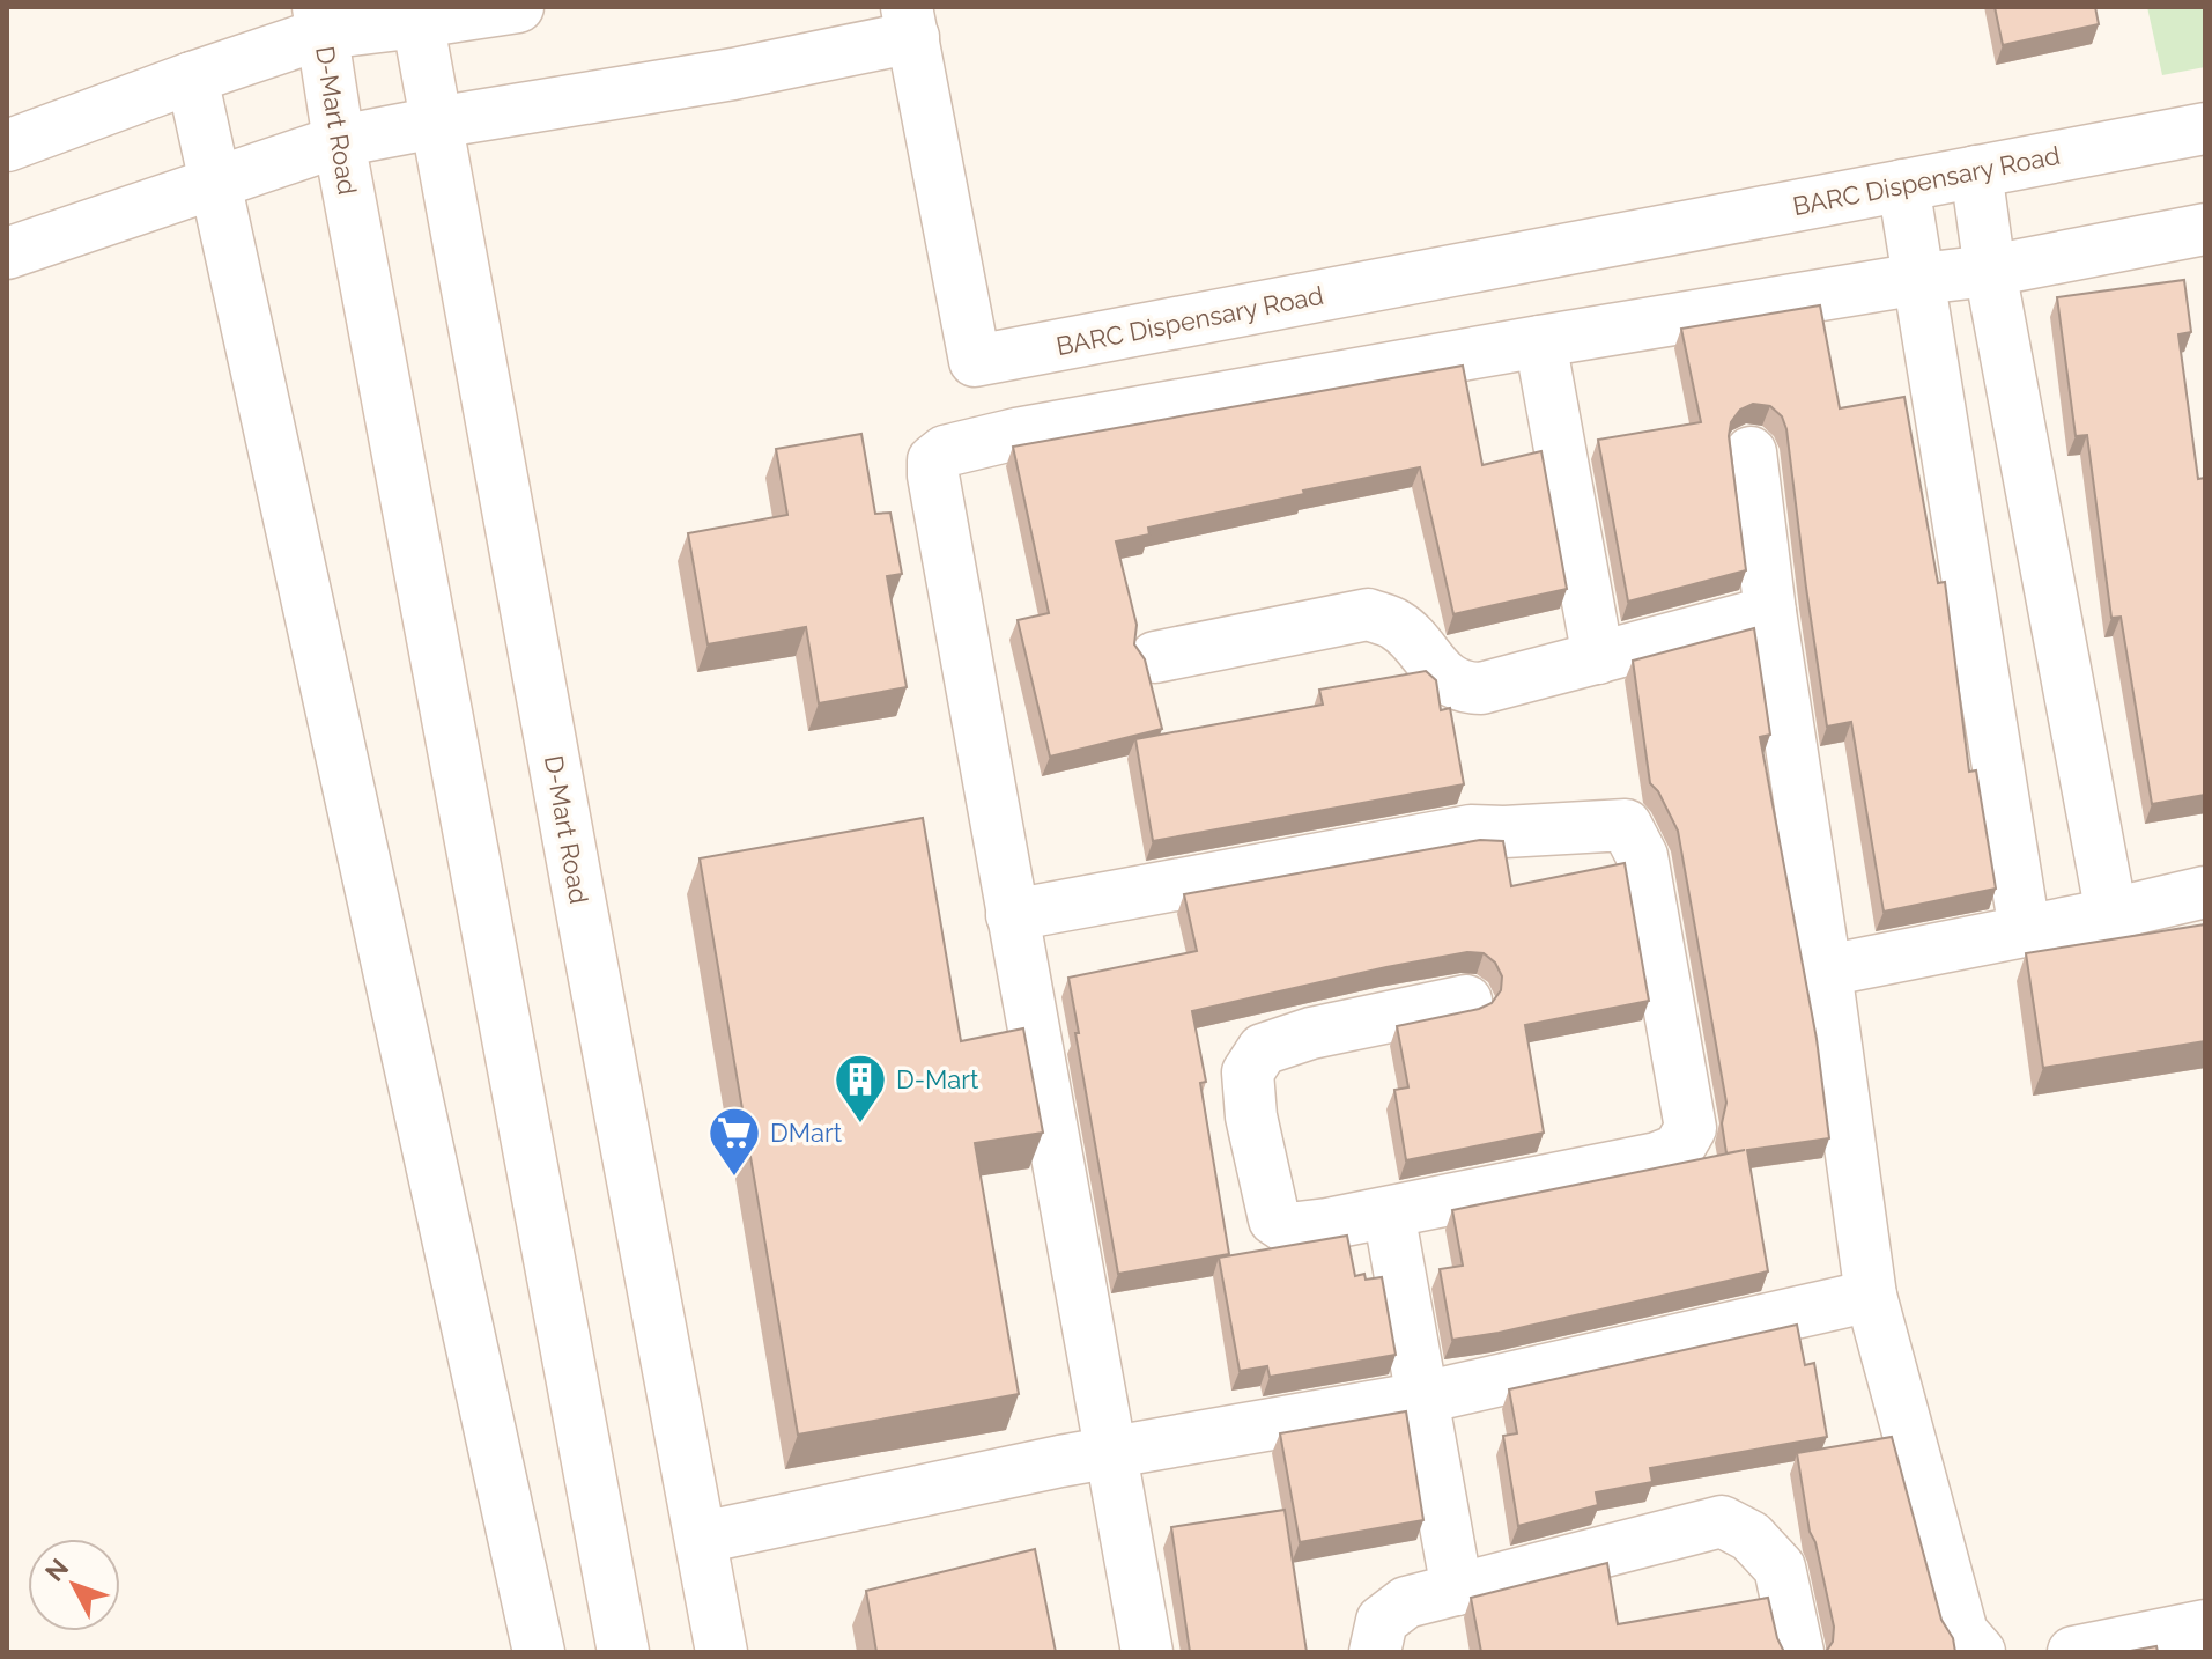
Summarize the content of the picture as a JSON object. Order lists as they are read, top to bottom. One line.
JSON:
{"streets":{"street":["D-Mart Road","BARC Dispensary Road"]},"crossings":[["D-Mart Road","BARC Dispensary Road"]],"places":{"building":["D-Mart"],"supermarket":["DMart"]},"north":"top left"}
